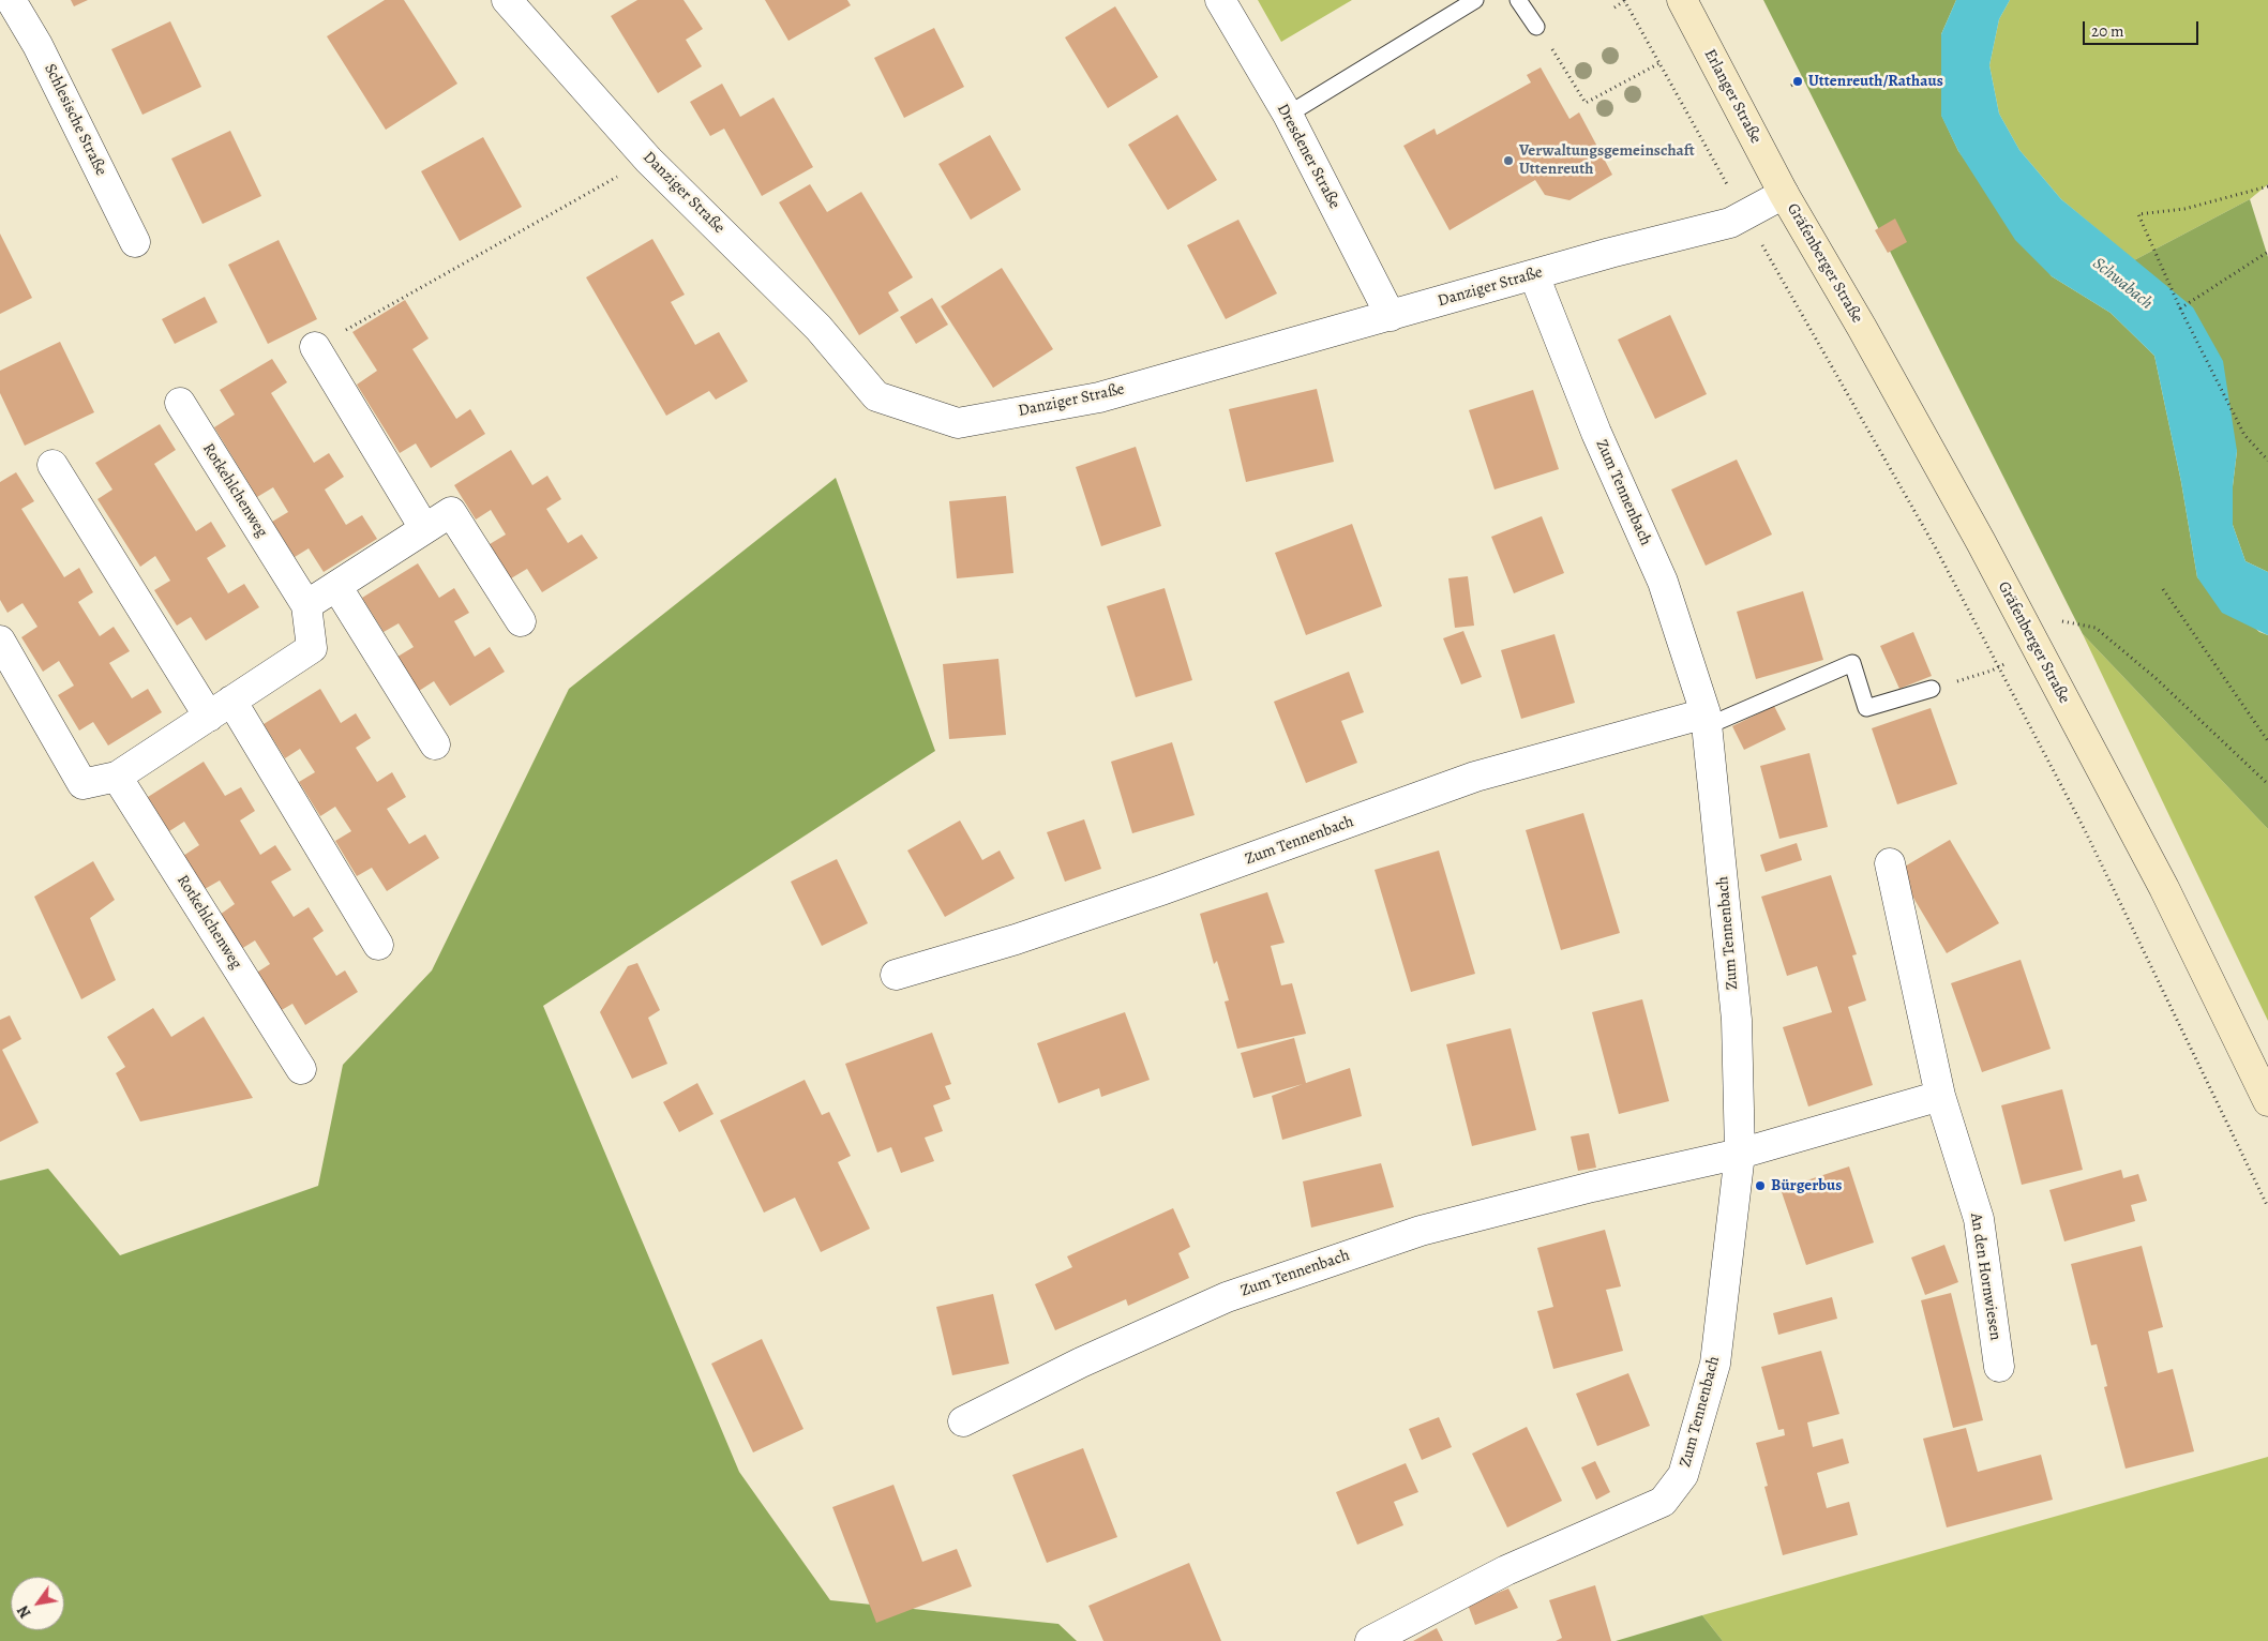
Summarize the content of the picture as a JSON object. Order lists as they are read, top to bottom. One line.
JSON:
{"streets":{"main road":["Erlanger Straße","Gräfenberger Straße"],"street":["Schlesische Straße","Dresdener Straße","Danziger Straße","Rotkehlchenweg","Zum Tennenbach","An den Hornwiesen"]},"crossings":[["Erlanger Straße","Danziger Straße"],["Erlanger Straße","Gräfenberger Straße"],["Dresdener Straße","Danziger Straße"],["Danziger Straße","Gräfenberger Straße"],["Danziger Straße","Zum Tennenbach"]],"water":["Schwabach"],"places":["Uttenreuth/Rathaus","Verwaltungsgemeinschaft Uttenreuth","Bürgerbus"],"scale_bar":"20 m","north":"bottom left"}
